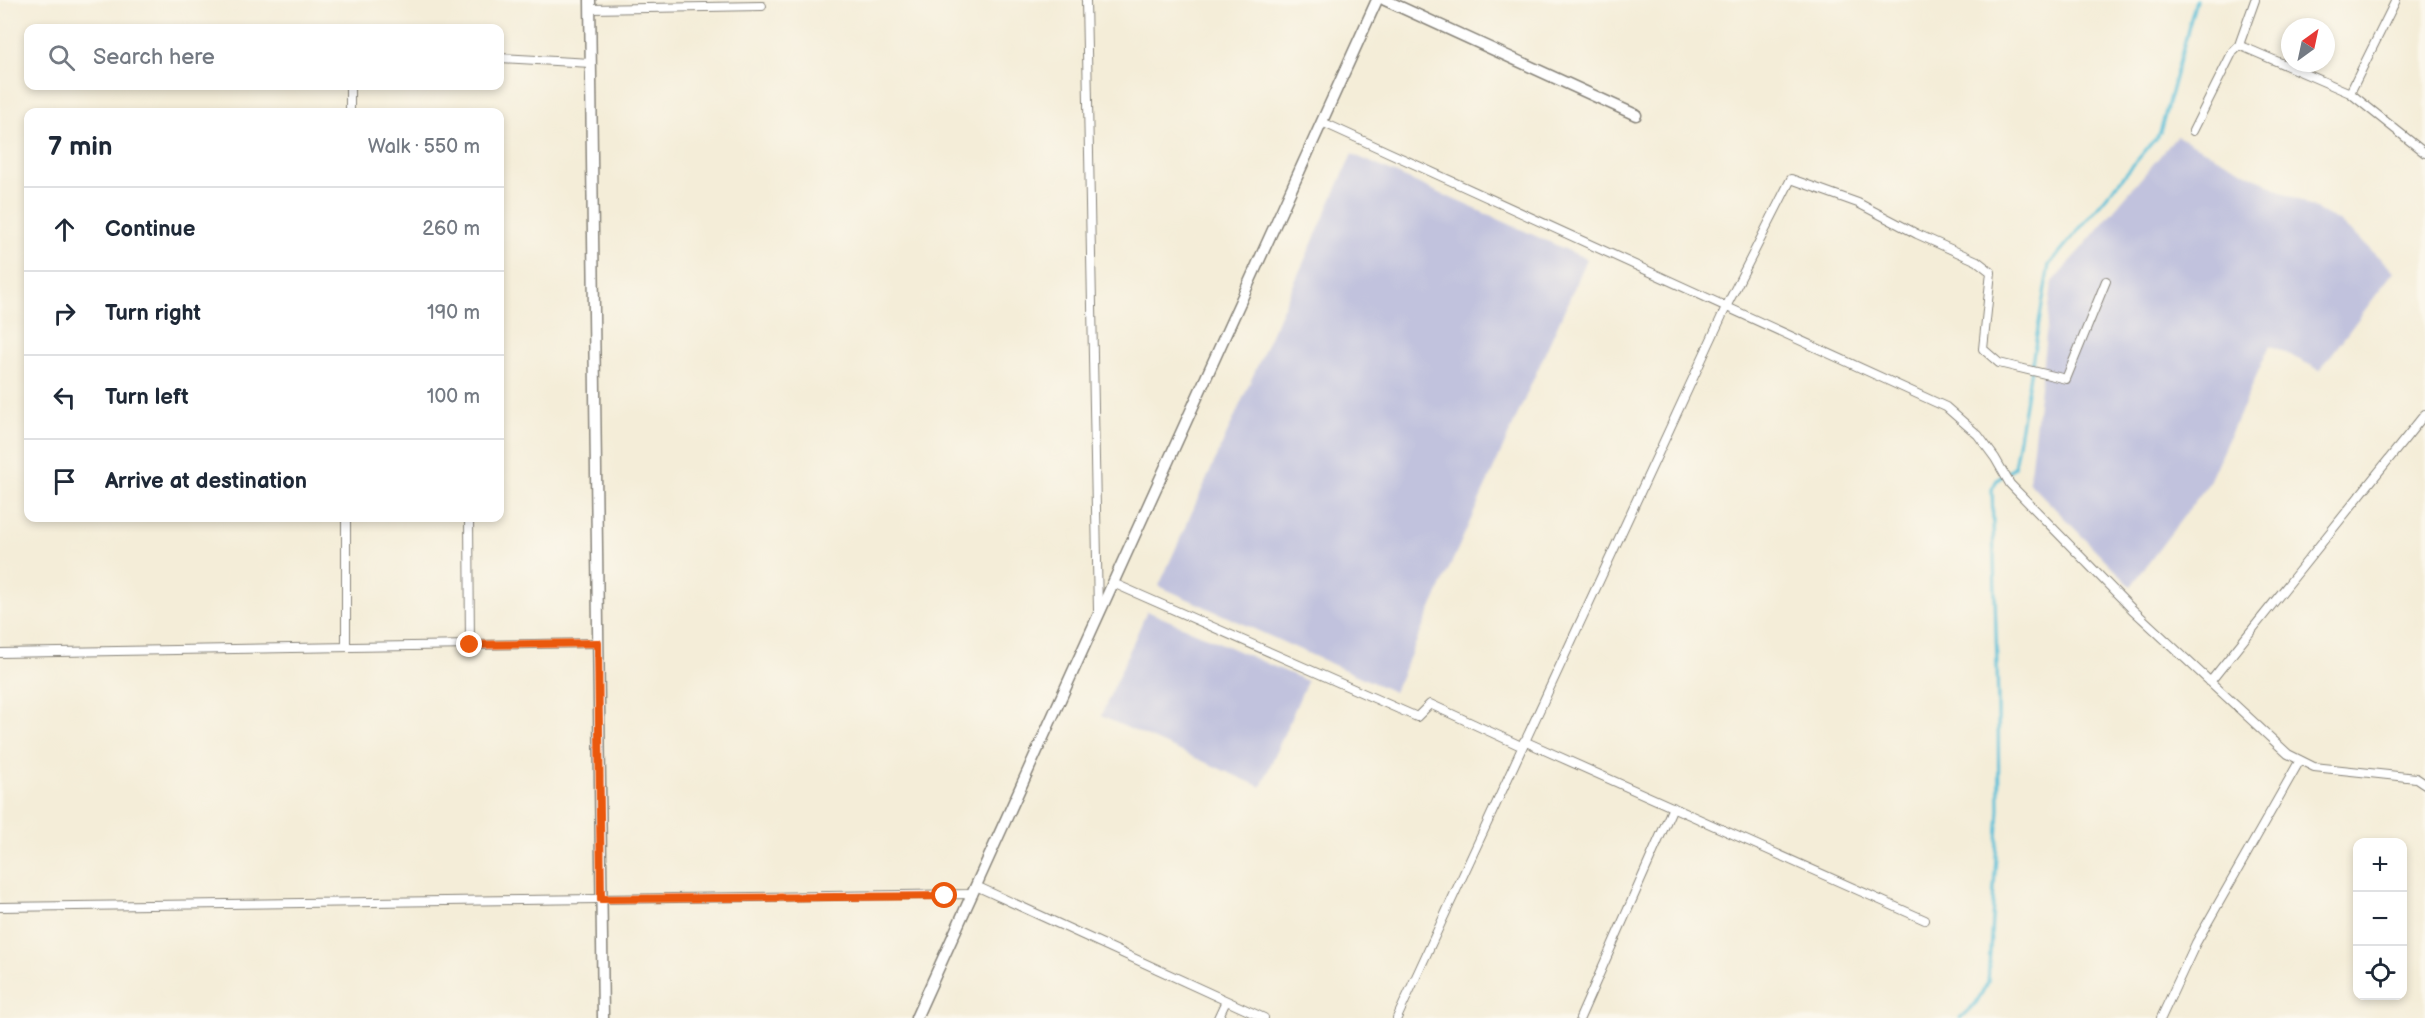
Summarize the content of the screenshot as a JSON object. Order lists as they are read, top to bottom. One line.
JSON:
{"north":"top right","page":{"search":"Search here","heading":["7 min","Walk · 550 m"],"list":[["Continue","260 m"],["Turn right","190 m"],["Turn left","100 m"],"Arrive at destination"],"map_buttons":["+","−"]}}
